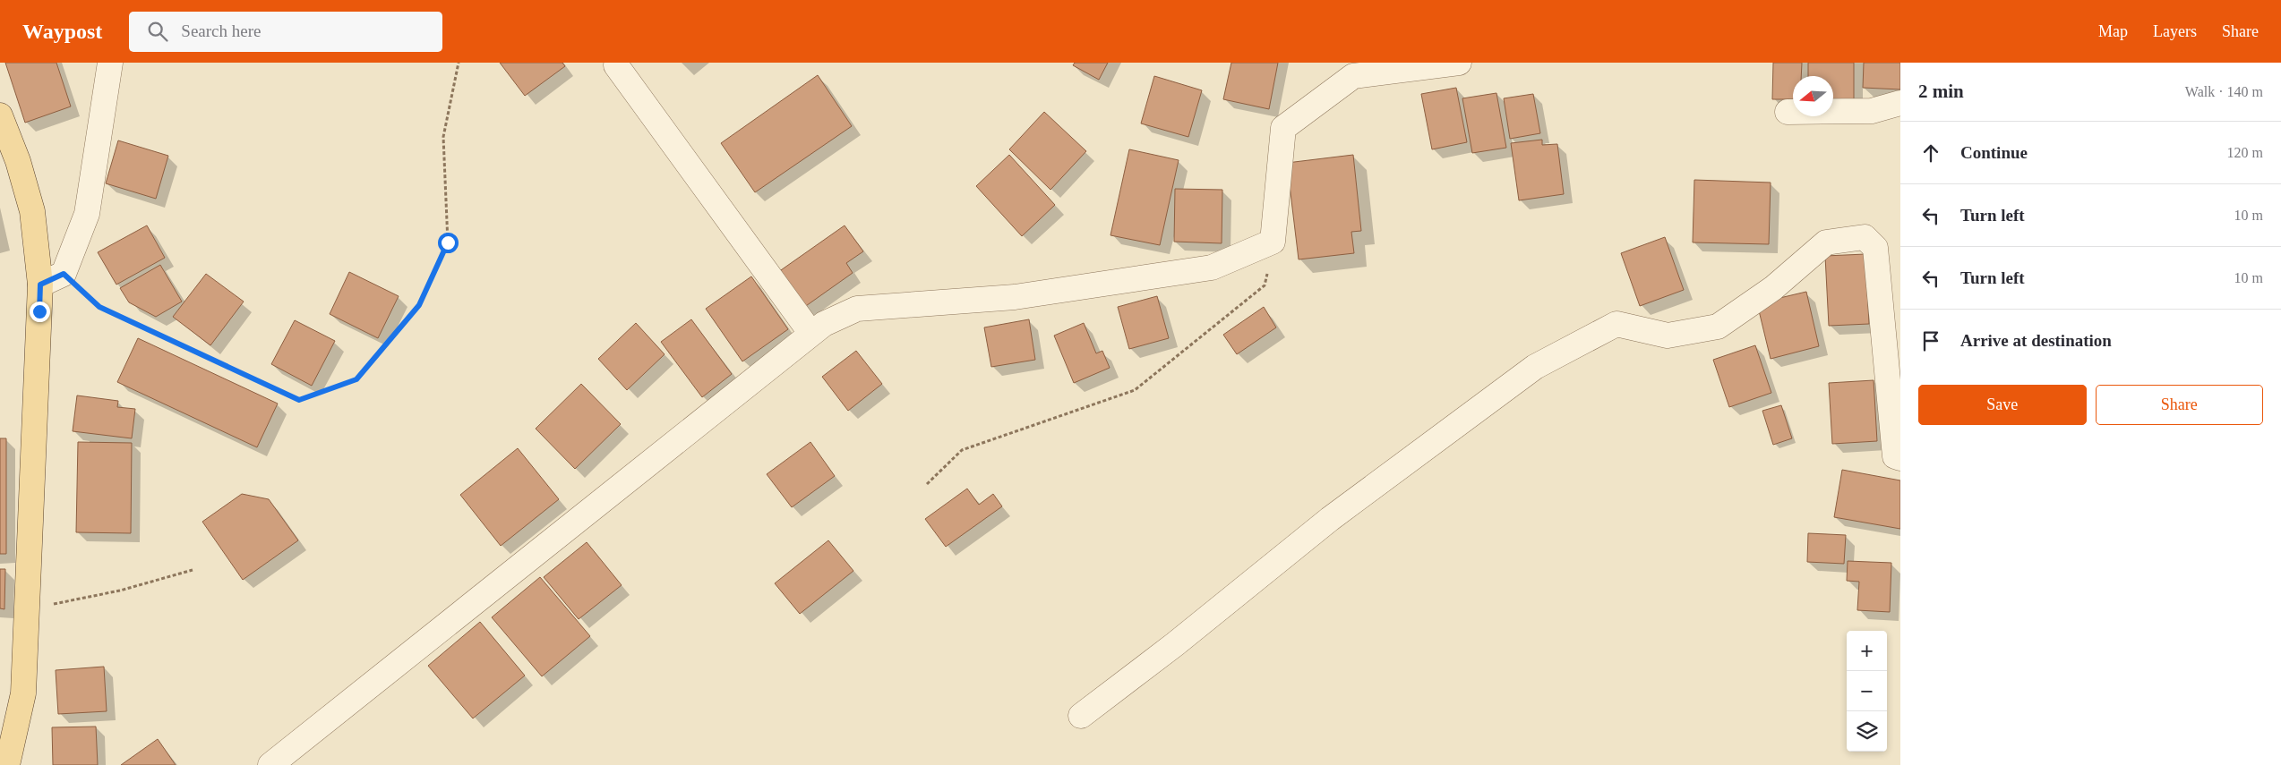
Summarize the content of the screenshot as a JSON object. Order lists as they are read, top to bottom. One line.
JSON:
{"north":"left","page":{"header":"Waypost","search":"Search here","nav":["Map","Layers","Share"],"heading":["2 min","Walk · 140 m"],"list":[["Continue","120 m"],["Turn left","10 m"],["Turn left","10 m"],"Arrive at destination"],"buttons":["Save","Share"],"map_buttons":["+","−"]}}
